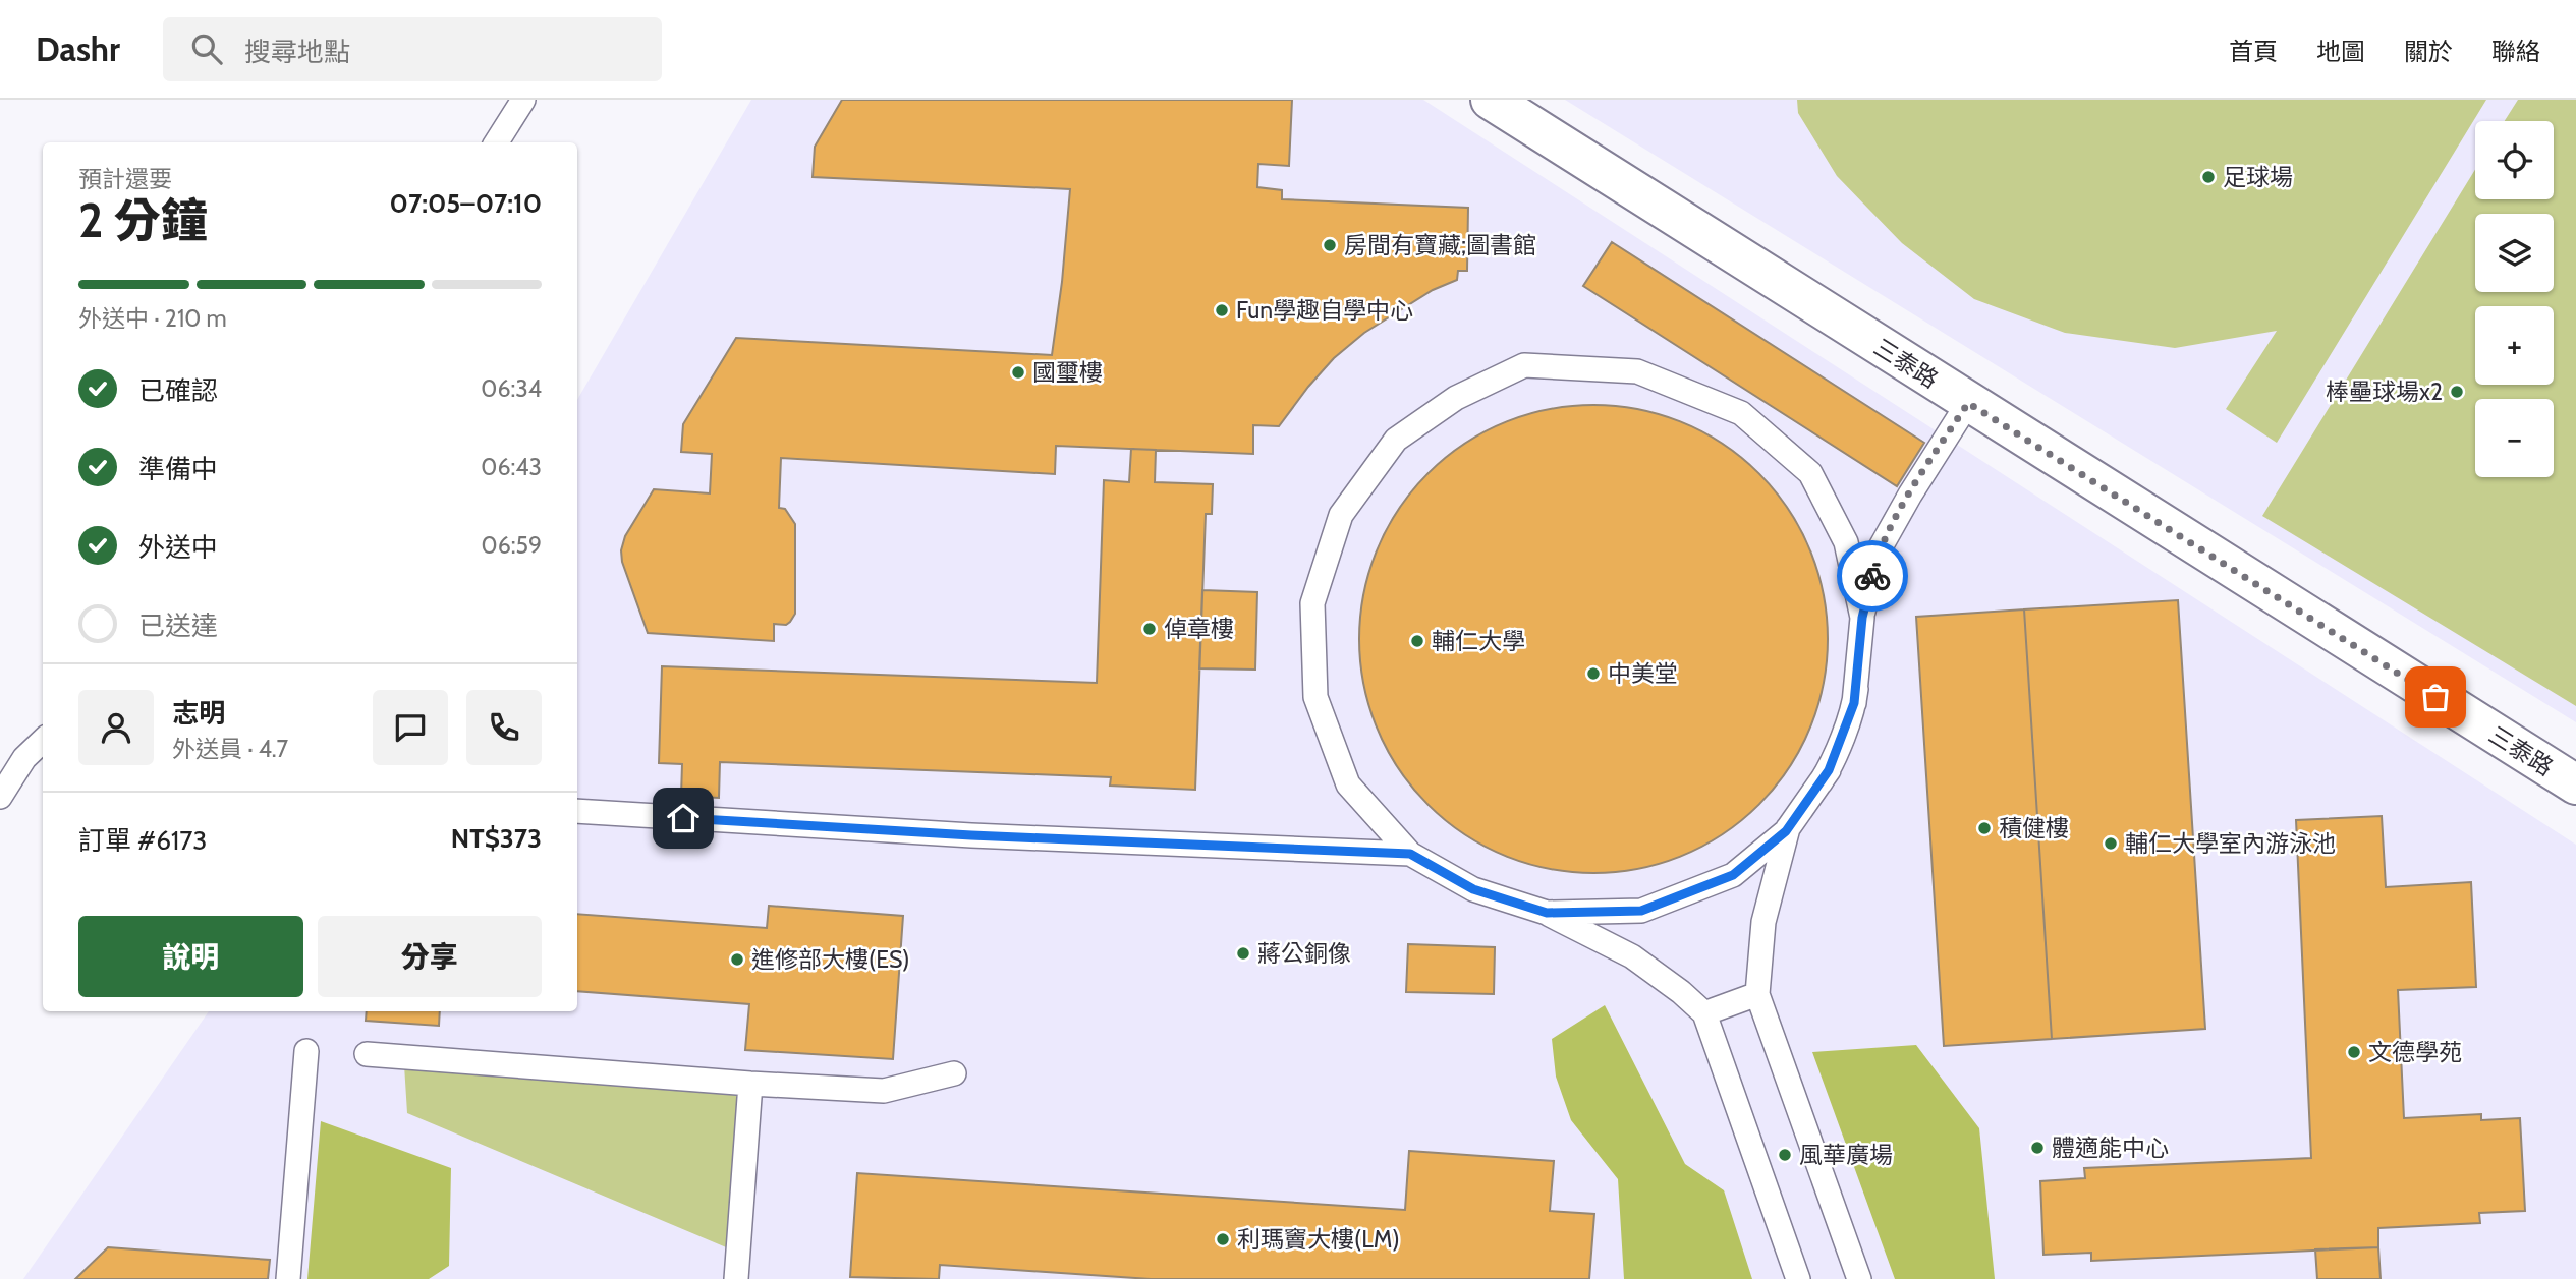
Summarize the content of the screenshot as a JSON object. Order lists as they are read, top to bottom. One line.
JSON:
{"streets":{"street":["三泰路"]},"places":["足球場","房間有寶藏;圖書館","Fun學趣自學中心","國璽樓","棒壘球場x2","倬章樓","輔仁大學","中美堂","積健樓","輔仁大學室內游泳池","蔣公銅像","進修部大樓(ES)","文德學苑","體適能中心","風華廣場","利瑪竇大樓(LM)"],"page":{"header":"Dashr","search":"搜尋地點","nav":["首頁","地圖","關於","聯絡"],"map_buttons":["+","−"],"heading":["2 分鐘","預計還要","07:05–07:10"],"panel":["志明","外送員 · 4.7","訂單 #6173","NT$373"],"bar":"外送中 · 210 m","list":[["已確認","06:34"],["準備中","06:43"],["外送中","06:59"],"已送達"],"buttons":["說明","分享"]}}
